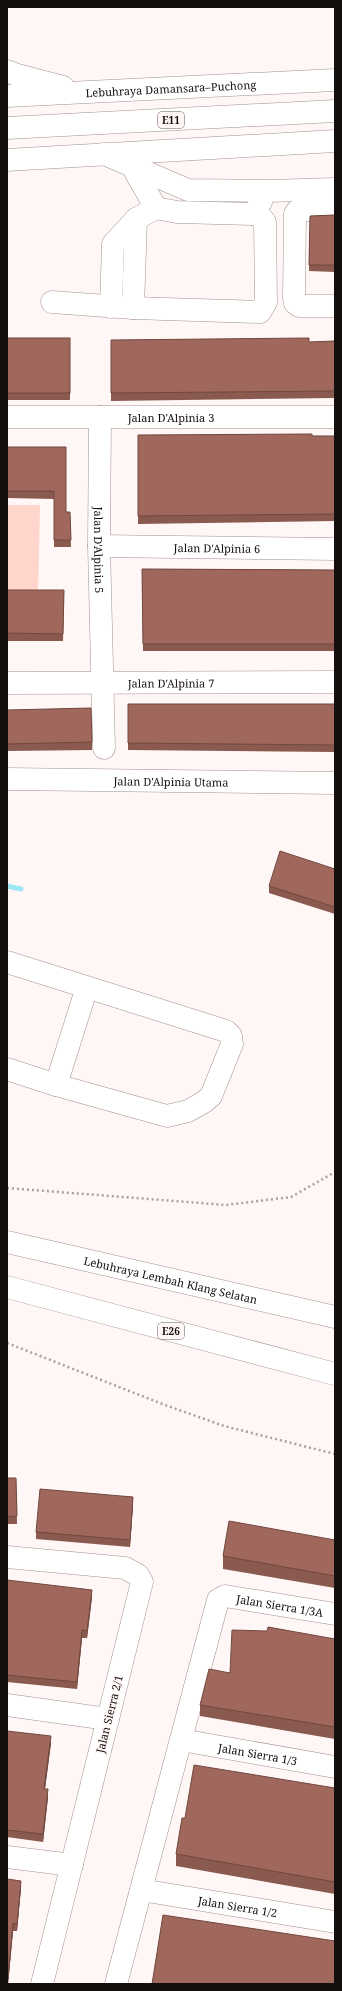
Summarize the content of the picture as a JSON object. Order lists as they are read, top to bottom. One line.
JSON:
{"streets":{"main road":["Lebuhraya Damansara–Puchong","E11","Jalan D'Alpinia 3","Jalan D'Alpinia 6","Jalan D'Alpinia 5","Jalan D'Alpinia 7","Jalan D'Alpinia Utama","Lebuhraya Lembah Klang Selatan","E26","Jalan Sierra 1/3A","Jalan Sierra 2/1","Jalan Sierra 1/3","Jalan Sierra 1/2"]},"crossings":[["Jalan D'Alpinia 3","Jalan D'Alpinia 5"],["Jalan D'Alpinia 6","Jalan D'Alpinia 5"],["Jalan D'Alpinia 5","Jalan D'Alpinia 7"],["Jalan Sierra 1/3A","Jalan Sierra 1/3"]]}
